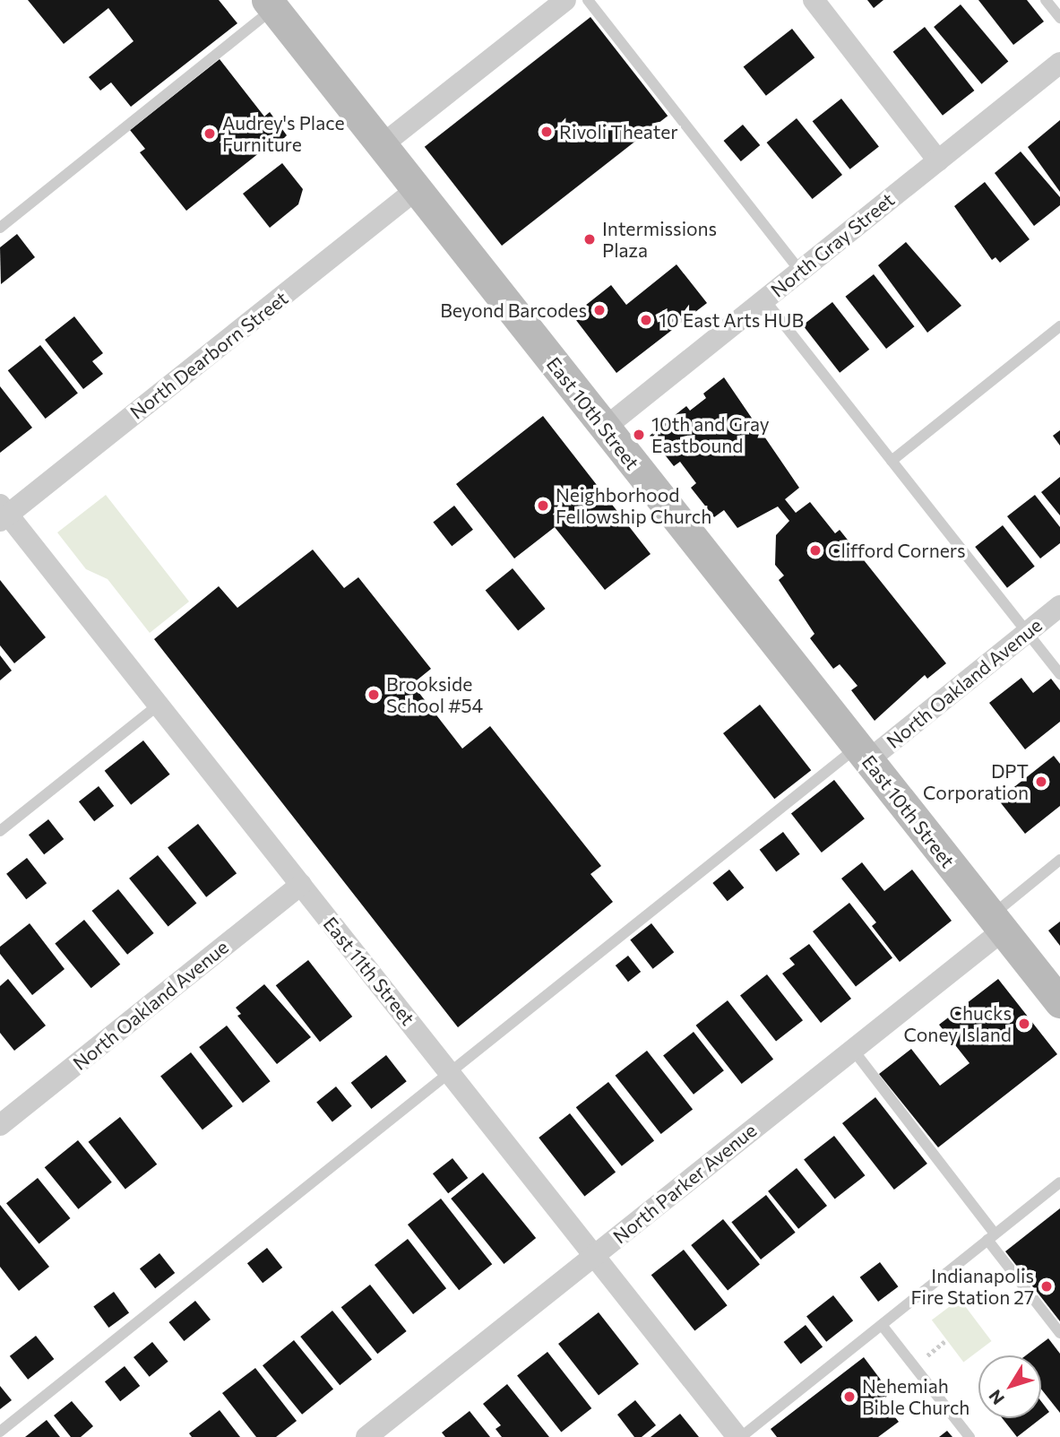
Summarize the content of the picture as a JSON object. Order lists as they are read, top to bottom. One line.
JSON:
{"streets":{"main road":["East 10th Street"],"street":["North Gray Street","North Dearborn Street","North Oakland Avenue","East 11th Street","North Parker Avenue"]},"crossings":[["North Gray Street","East 10th Street"],["North Dearborn Street","East 10th Street"],["North Dearborn Street","East 11th Street"],["East 10th Street","North Oakland Avenue"],["East 10th Street","North Parker Avenue"],["North Oakland Avenue","East 11th Street"],["East 11th Street","North Parker Avenue"]],"places":["Rivoli Theater","Audrey's Place Furniture","Intermissions Plaza","Beyond Barcodes","10 East Arts HUB","10th and Gray Eastbound","Neighborhood Fellowship Church","Clifford Corners","Brookside School #54","DPT Corporation","Chucks Coney Island","Indianapolis Fire Station 27","Nehemiah Bible Church"],"north":"bottom left"}
